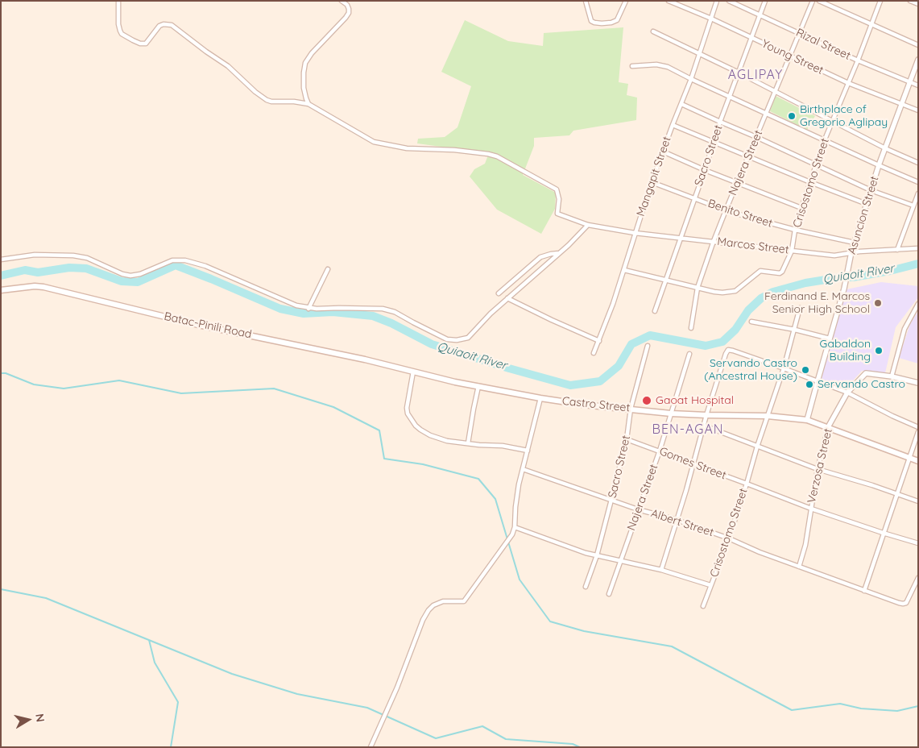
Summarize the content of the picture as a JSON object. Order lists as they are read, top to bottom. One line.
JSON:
{"streets":{"main road":["Batac-Pinili Road","Castro Street"],"street":["Rizal Street","Young Street","Sacro Street","Najera Street","Mangapit Street","Crisostomo Street","Benito Street","Asuncion Street","Marcos Street","Gomes Street","Verzosa Street","Albert Street"]},"crossings":[["Rizal Street","Sacro Street"],["Rizal Street","Najera Street"],["Rizal Street","Crisostomo Street"],["Rizal Street","Asuncion Street"],["Young Street","Sacro Street"],["Young Street","Najera Street"],["Young Street","Mangapit Street"],["Young Street","Crisostomo Street"],["Young Street","Asuncion Street"],["Sacro Street","Crisostomo Street"],["Sacro Street","Benito Street"],["Sacro Street","Marcos Street"],["Sacro Street","Castro Street"],["Sacro Street","Gomes Street"],["Sacro Street","Albert Street"],["Najera Street","Crisostomo Street"],["Najera Street","Benito Street"],["Najera Street","Marcos Street"],["Najera Street","Castro Street"],["Najera Street","Gomes Street"],["Najera Street","Albert Street"],["Mangapit Street","Benito Street"],["Mangapit Street","Marcos Street"],["Crisostomo Street","Benito Street"],["Crisostomo Street","Marcos Street"],["Crisostomo Street","Castro Street"],["Crisostomo Street","Gomes Street"],["Crisostomo Street","Albert Street"],["Benito Street","Asuncion Street"],["Asuncion Street","Marcos Street"],["Asuncion Street","Castro Street"],["Batac-Pinili Road","Castro Street"],["Castro Street","Verzosa Street"],["Gomes Street","Verzosa Street"],["Verzosa Street","Albert Street"]],"districts":["AGLIPAY","BEN-AGAN"],"water":["Quiaoit River"],"places":["Birthplace of Gregorio Aglipay","Ferdinand E. Marcos Senior High School","Gabaldon Building","Servando Castro (Ancestral House)","Servando Castro","Gaoat Hospital"],"north":"right"}
